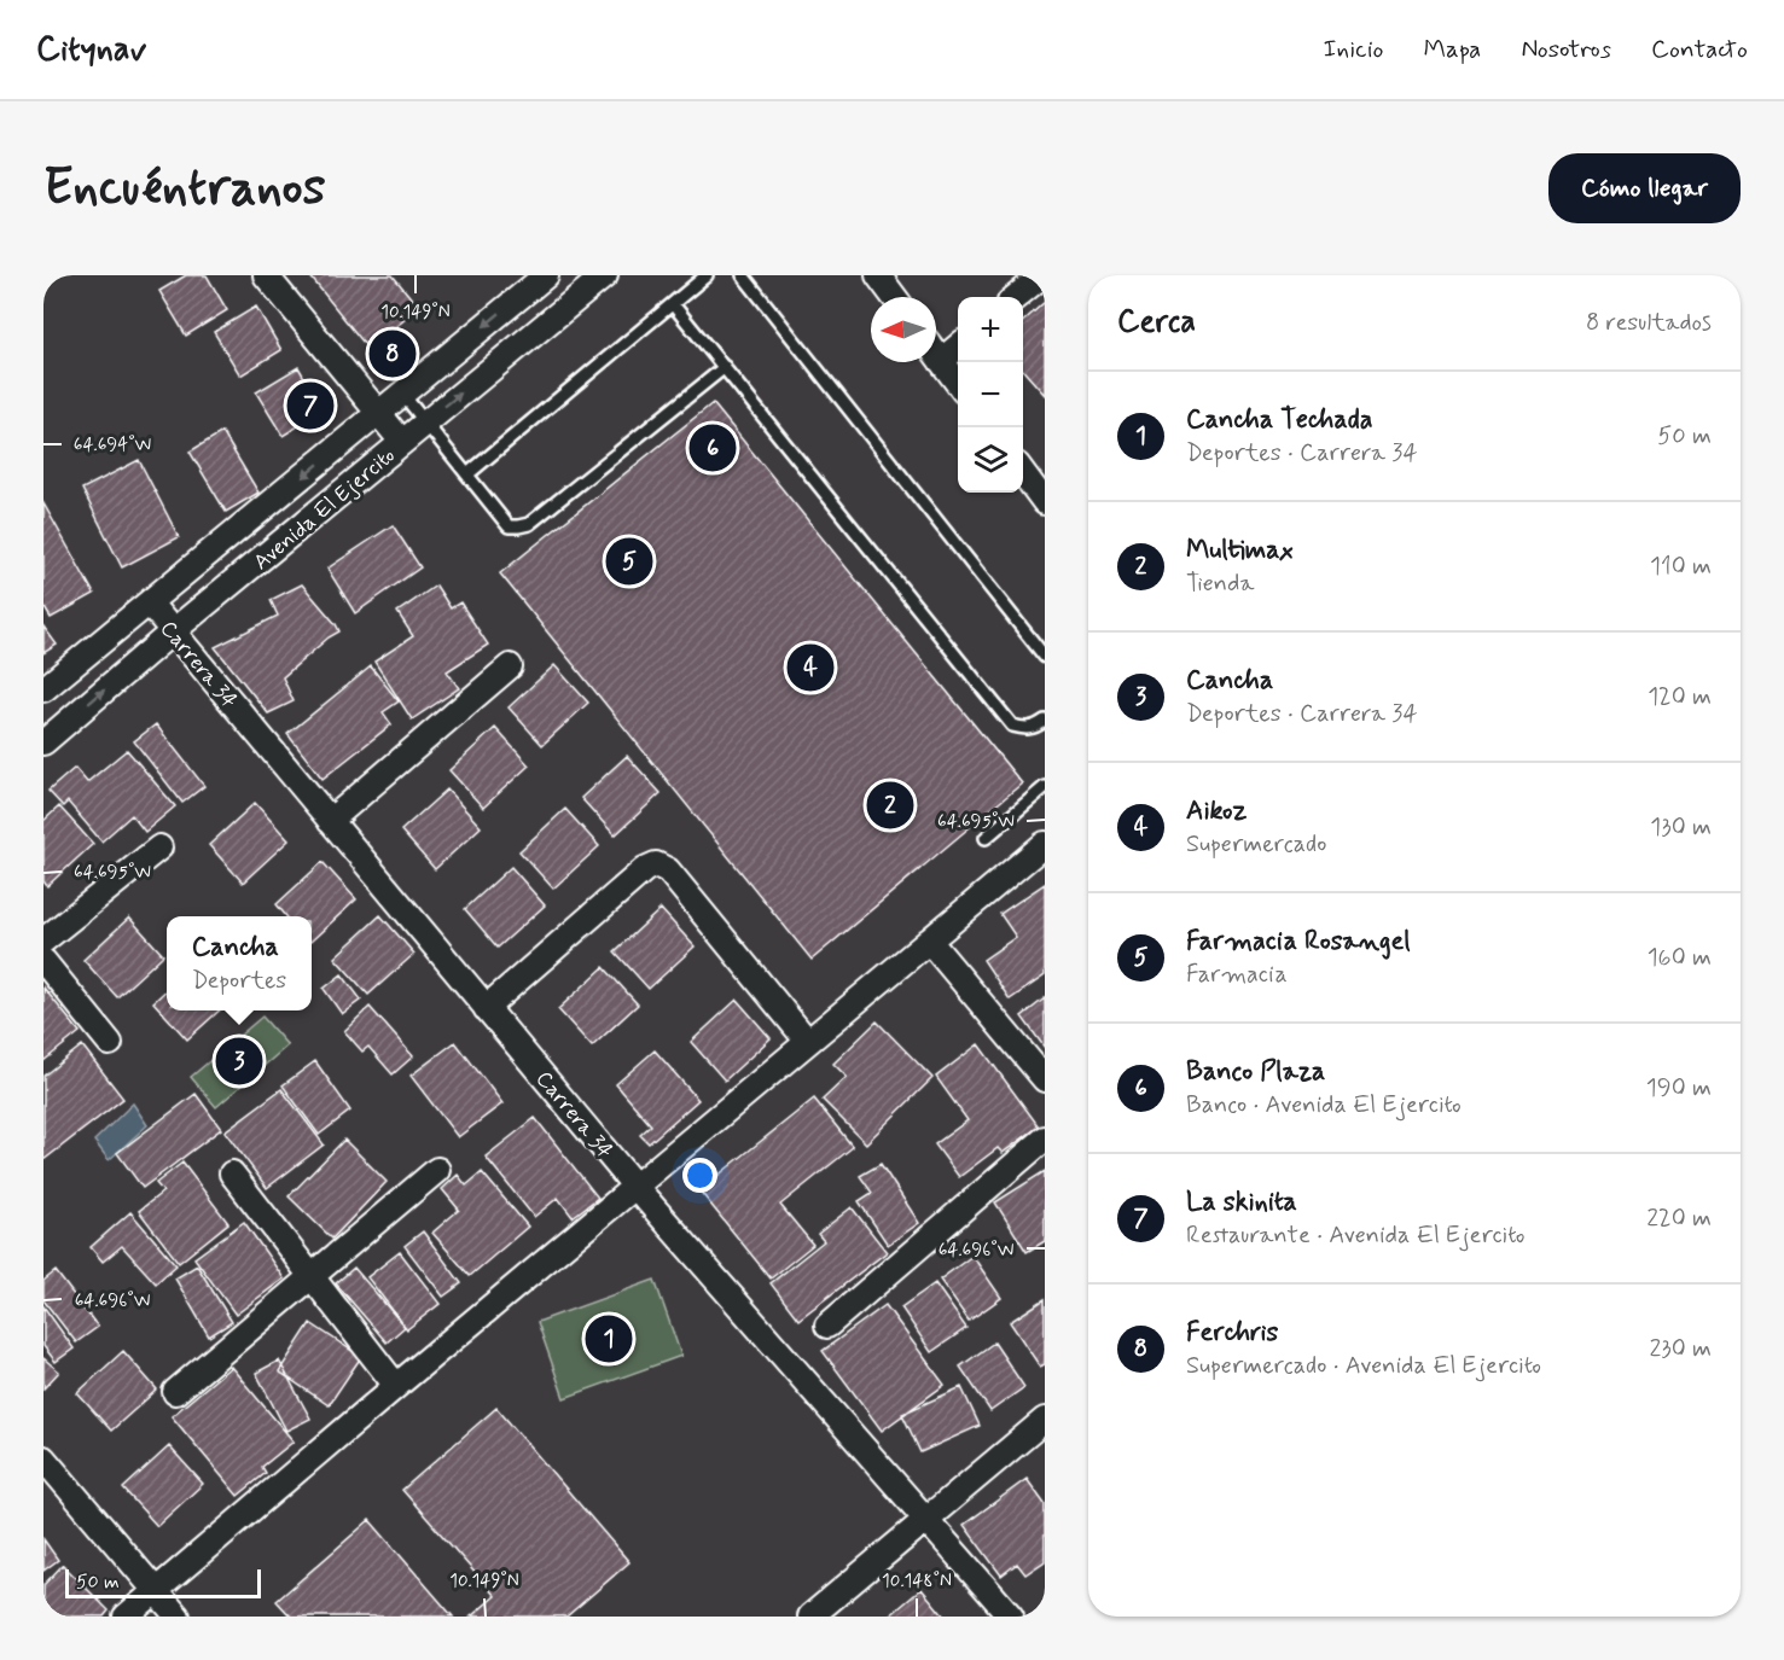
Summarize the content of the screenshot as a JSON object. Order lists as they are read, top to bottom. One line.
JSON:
{"streets":{"street":["Avenida El Ejercito","Carrera 34"]},"crossings":[["Avenida El Ejercito","Carrera 34"]],"scale_bar":"50 m","north":"left","page":{"header":"Citynav","nav":["Inicio","Mapa","Nosotros","Contacto"],"buttons":"Cómo llegar","title":"Encuéntranos","heading":["Cerca","8 resultados"],"map_buttons":["+","−"],"pins":["8","7","6","5","4","2","3","1"],"list":[{"mark":"1","name":"Cancha Techada","note":"Deportes · Carrera 34","value":"50 m"},{"mark":"2","name":"Multimax","note":"Tienda","value":"110 m"},{"mark":"3","name":"Cancha","note":"Deportes · Carrera 34","value":"120 m"},{"mark":"4","name":"Aikoz","note":"Supermercado","value":"130 m"},{"mark":"5","name":"Farmacia Rosangel","note":"Farmacia","value":"160 m"},{"mark":"6","name":"Banco Plaza","note":"Banco · Avenida El Ejercito","value":"190 m"},{"mark":"7","name":"La skinita","note":"Restaurante · Avenida El Ejercito","value":"220 m"},{"mark":"8","name":"Ferchris","note":"Supermercado · Avenida El Ejercito","value":"230 m"}],"popup":["Cancha","Deportes"],"scale":"50 m"},"coordinates":["10.149°N","64.694°W","64.695°W","64.696°W","10.148°N"]}
